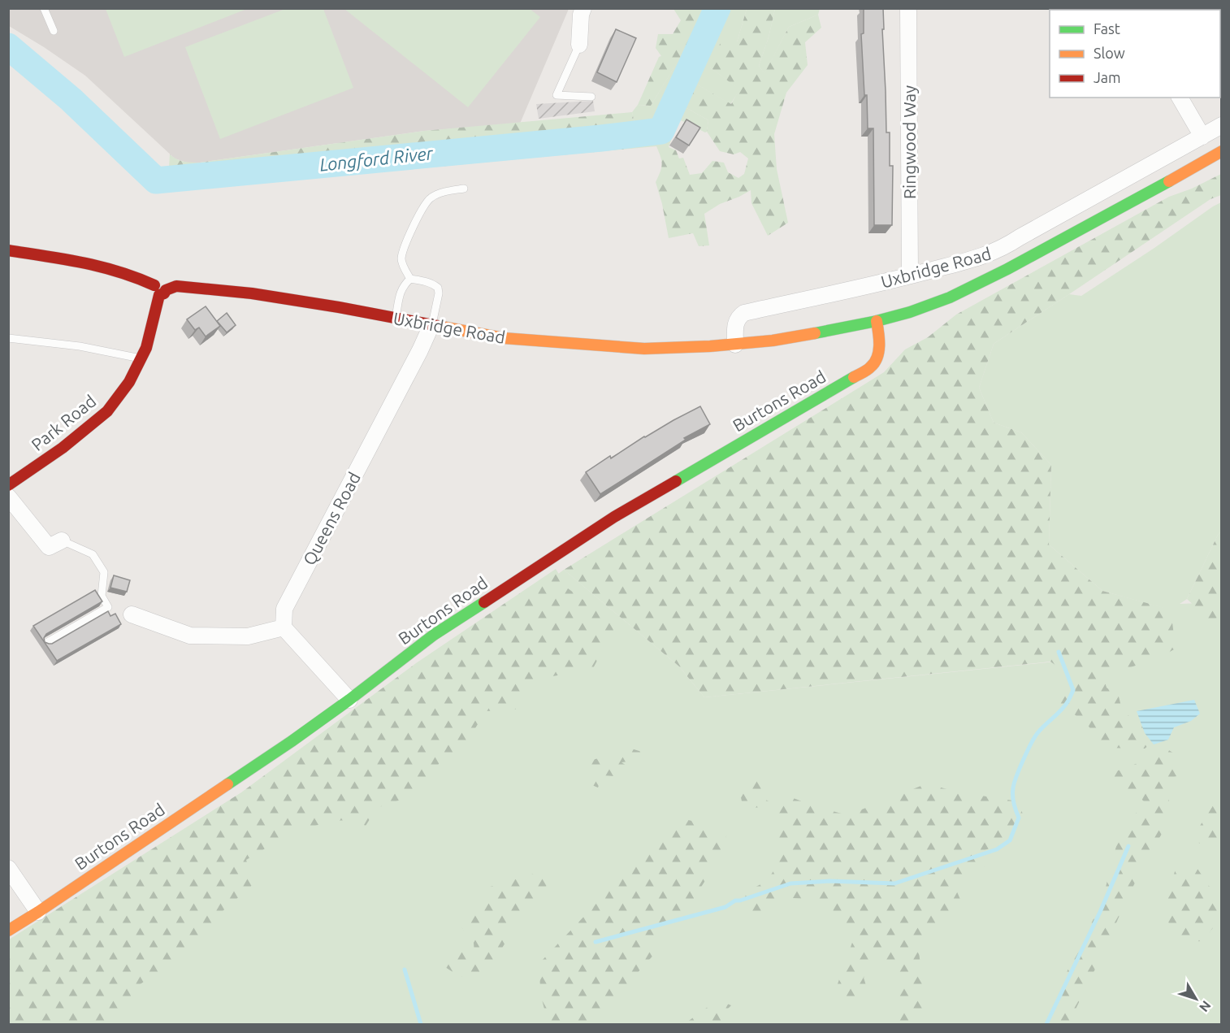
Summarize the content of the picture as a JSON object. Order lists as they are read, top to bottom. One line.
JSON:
{"streets":{"main road":["Uxbridge Road","Burtons Road","Park Road"],"street":["Ringwood Way","Queens Road"]},"crossings":[["Ringwood Way","Uxbridge Road"],["Uxbridge Road","Burtons Road"],["Uxbridge Road","Park Road"],["Uxbridge Road","Queens Road"]],"water":["Longford River"],"legend":["Fast","Slow","Jam"],"north":"bottom right"}
